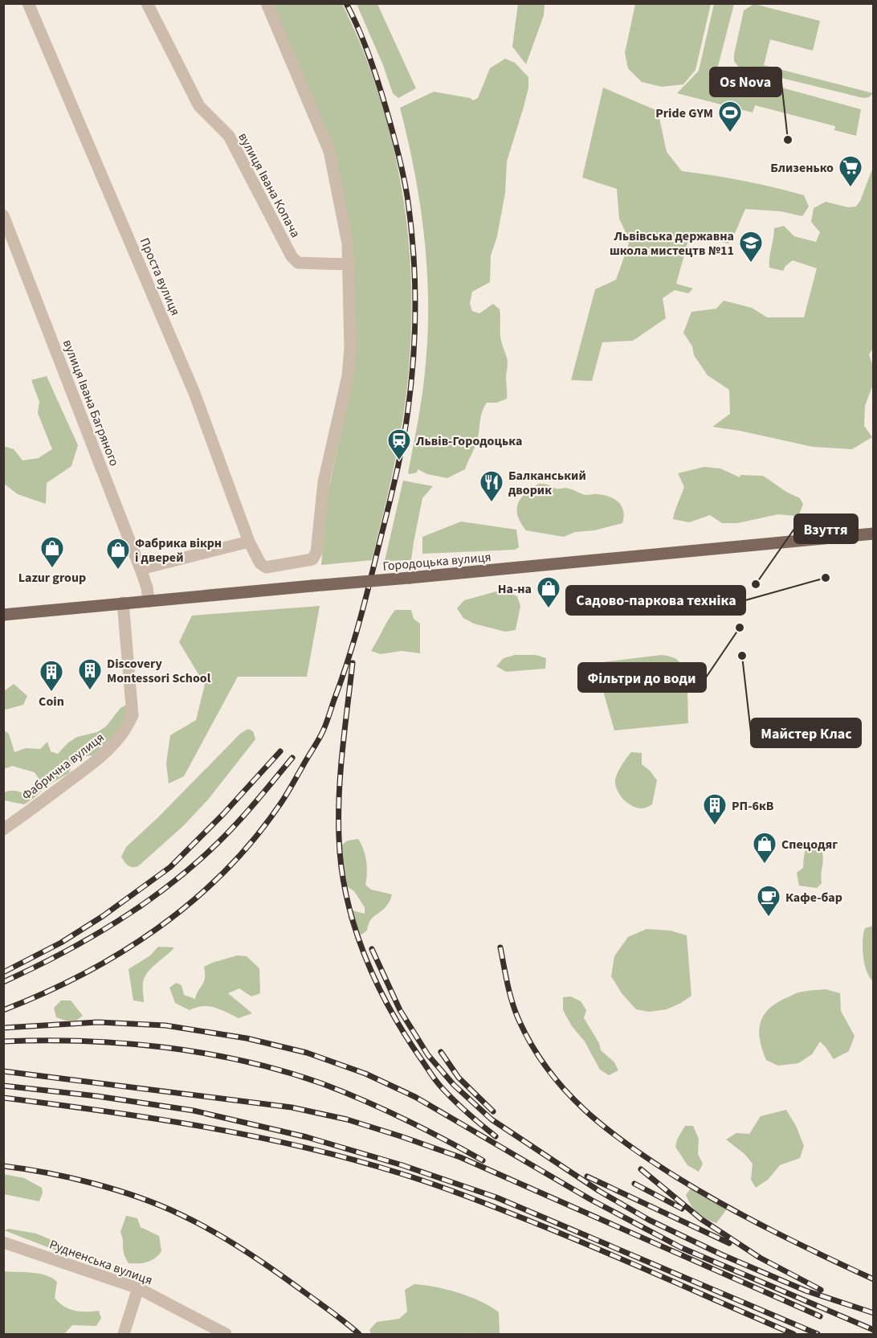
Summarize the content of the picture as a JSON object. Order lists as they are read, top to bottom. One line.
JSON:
{"streets":{"main road":["Городоцька вулиця"],"street":["вулиця Івана Копача","Проста вулиця","вулиця Івана Багряного","Фабрична вулиця","Рудненська вулиця"]},"crossings":[["вулиця Івана Копача","Проста вулиця"],["вулиця Івана Багряного","Городоцька вулиця"],["Городоцька вулиця","Фабрична вулиця"]],"places":{"sports":["Pride GYM"],"other":["Os Nova","Садово-паркова техніка","Взуття","Фільтри до води","Майстер Клас"],"supermarket":["Близенько"],"school or university":["Львівська державна школа мистецтв №11"],"station":["Львів-Городоцька"],"restaurant":["Балканський дворик"],"shop":["Lazur group","Фабрика вікрн і дверей","На-на","Спецодяг"],"building":["Discovery Montessori School","Coin","РП-6кВ"],"cafe":["Кафе-бар"]}}
